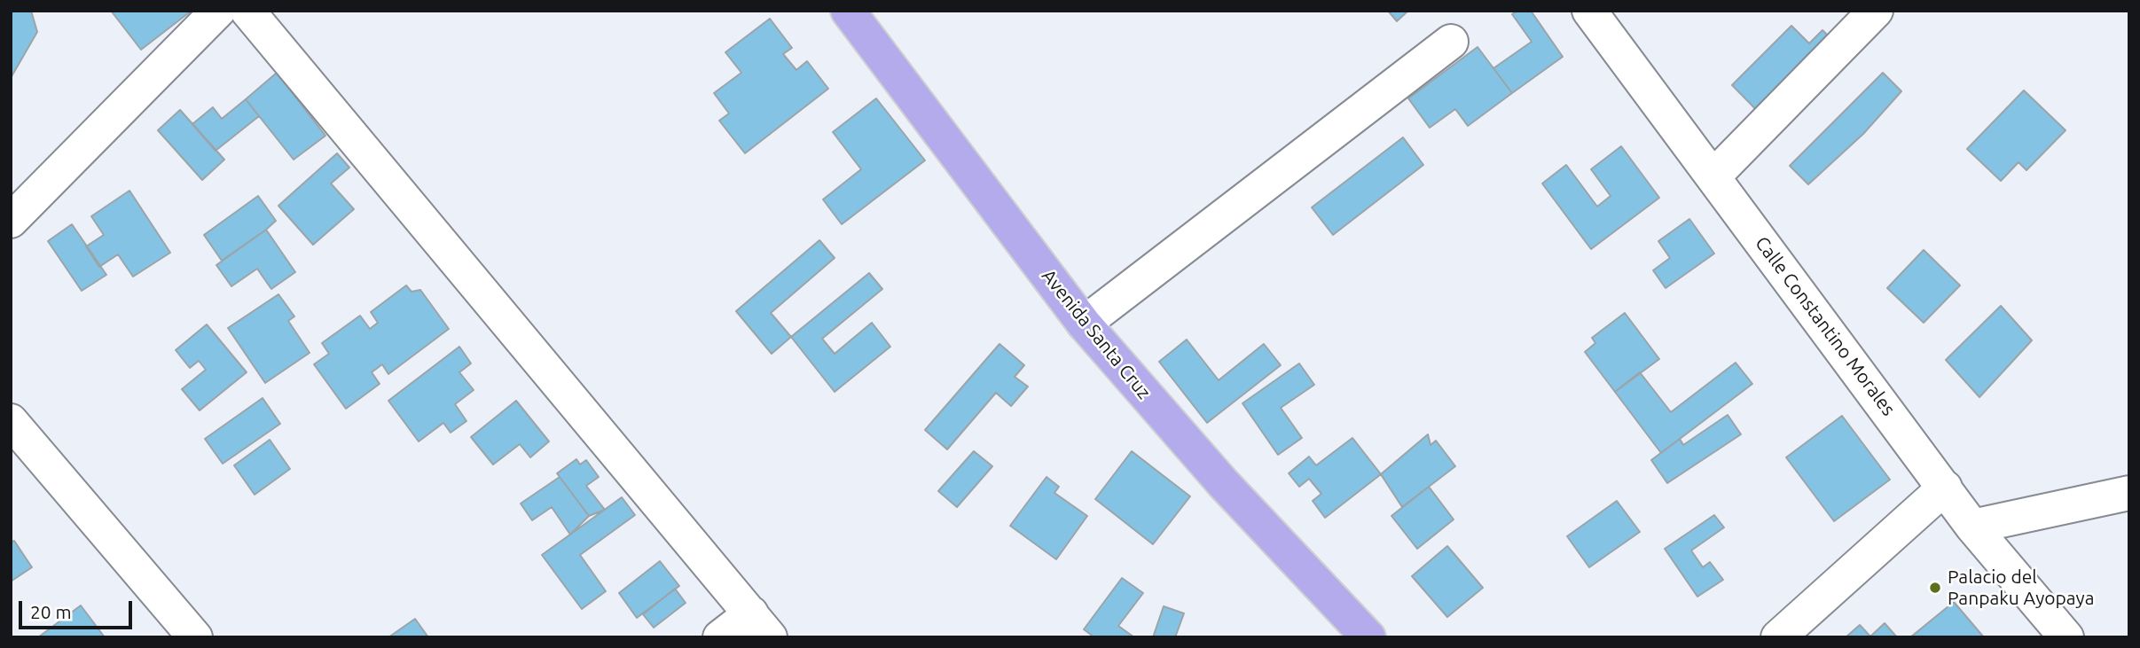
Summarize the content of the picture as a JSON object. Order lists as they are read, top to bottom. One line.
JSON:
{"streets":{"main road":["Avenida Santa Cruz"],"street":["Calle Constantino Morales"]},"places":["Palacio del Panpaku Ayopaya"],"scale_bar":"20 m"}
